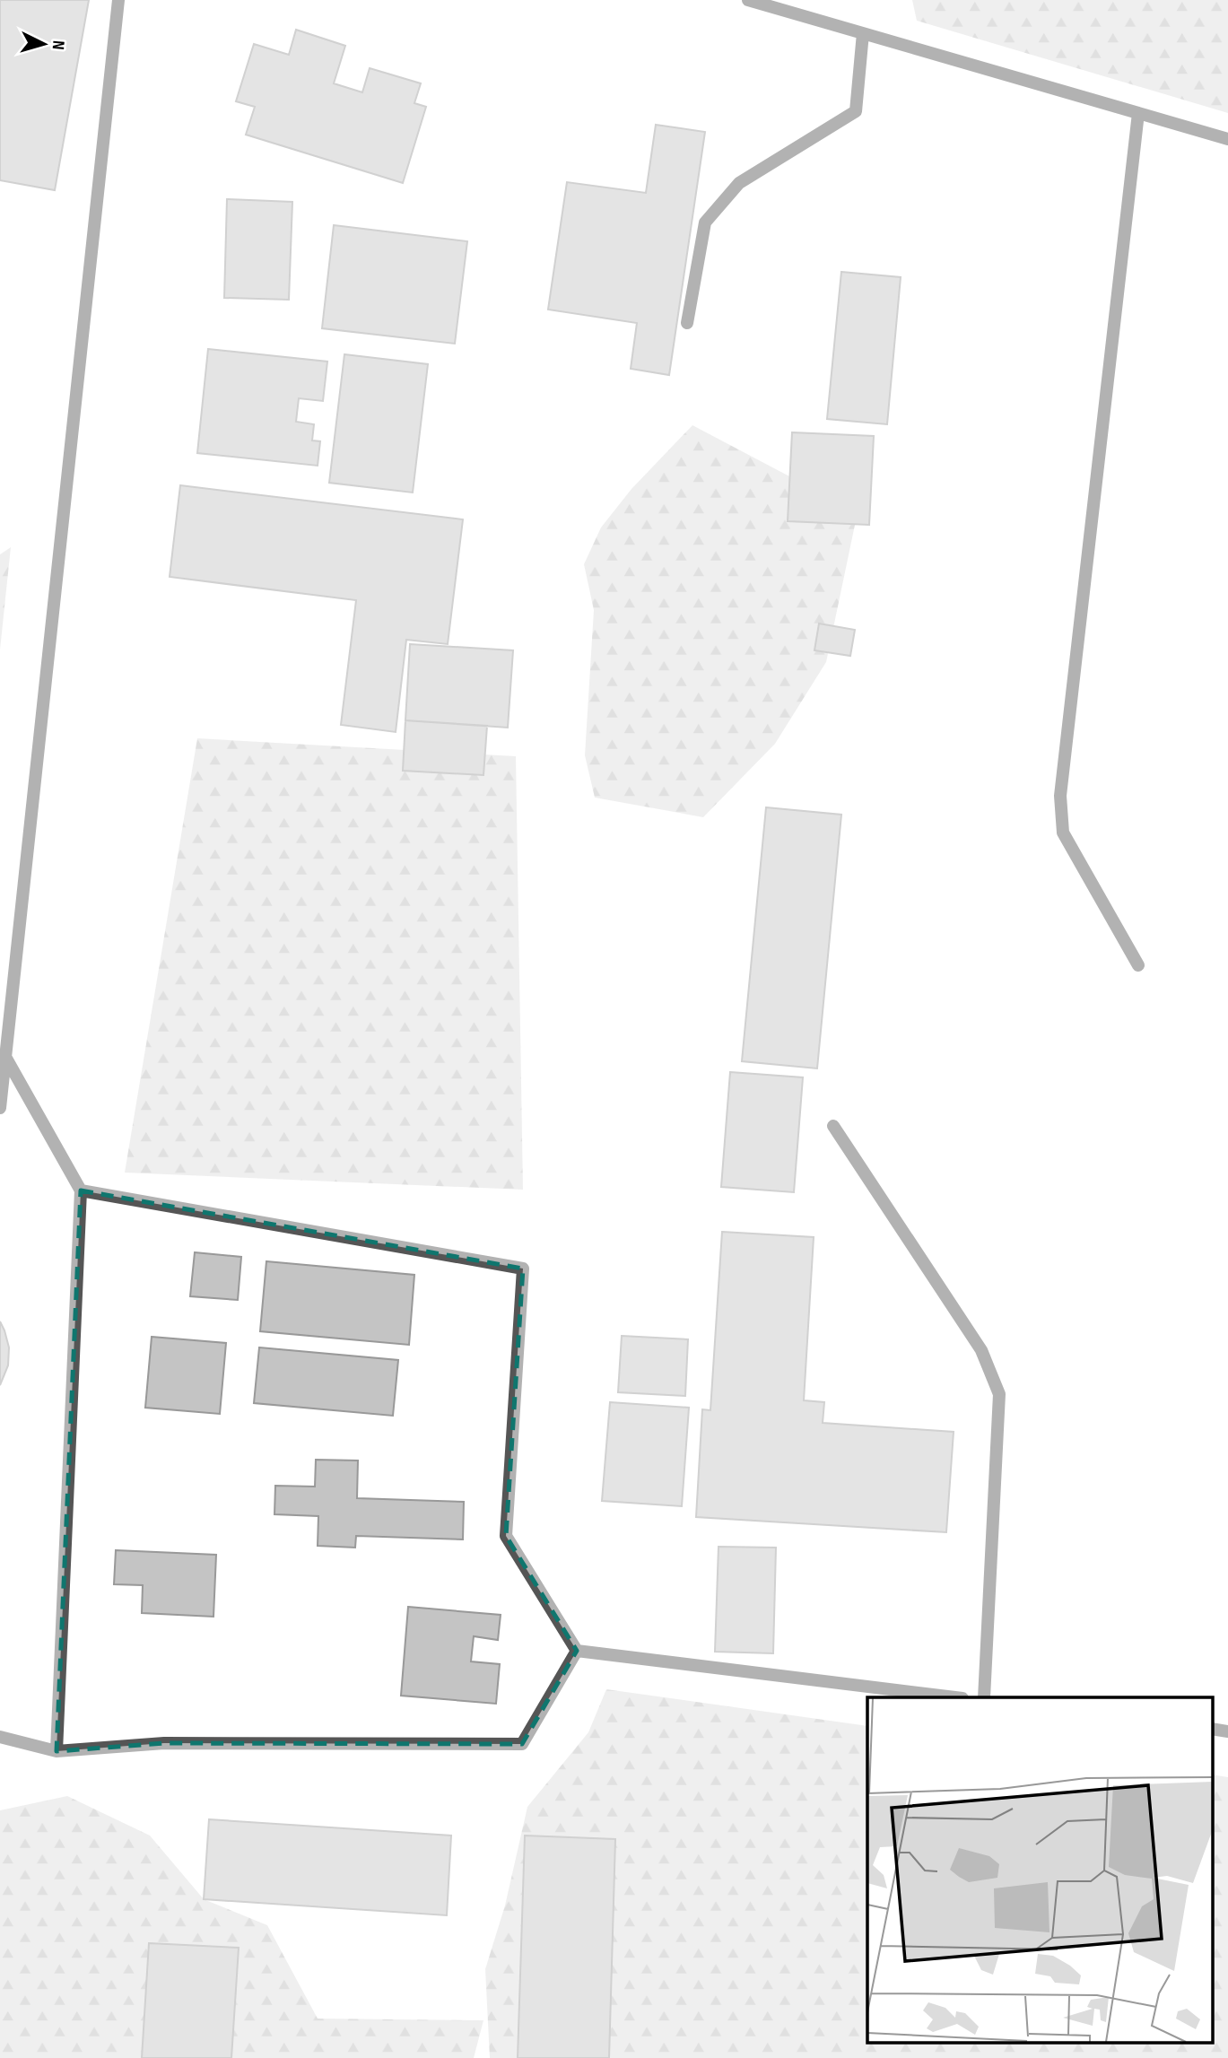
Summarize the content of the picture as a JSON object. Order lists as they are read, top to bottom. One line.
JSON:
{"north":"right"}
